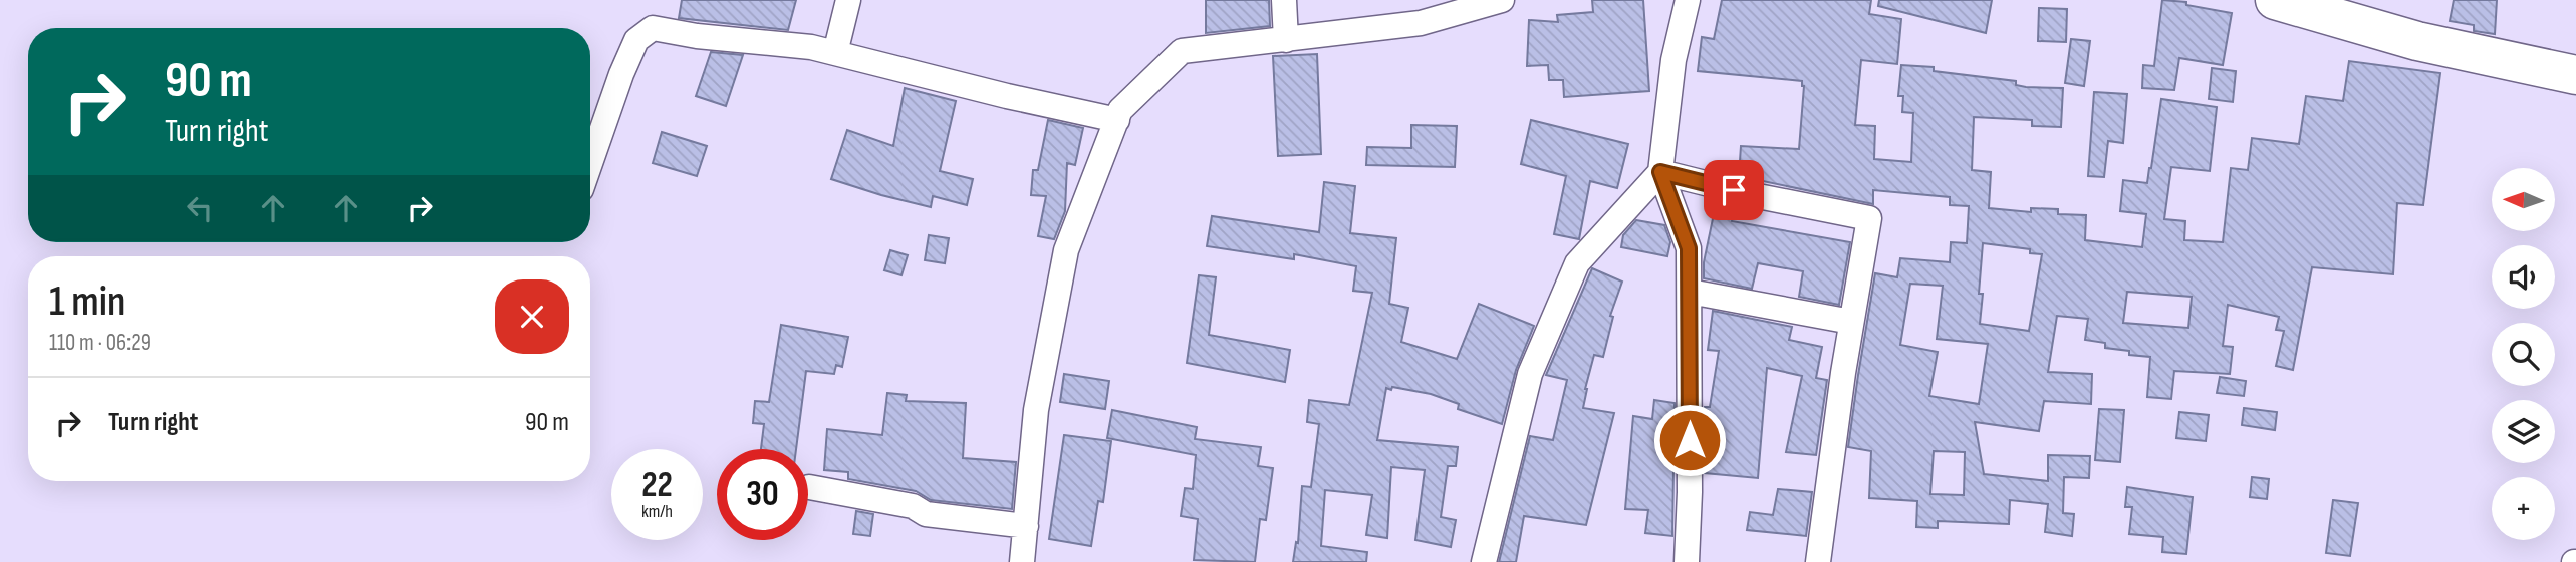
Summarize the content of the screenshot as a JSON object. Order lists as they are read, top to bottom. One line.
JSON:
{"north":"left","page":{"turn":["90 m","Turn right"],"map_buttons":"+","heading":["1 min","110 m · 06:29"],"list":[{"name":"Turn right","value":"90 m"}],"speed":"22 km/h","limit":"30"}}
